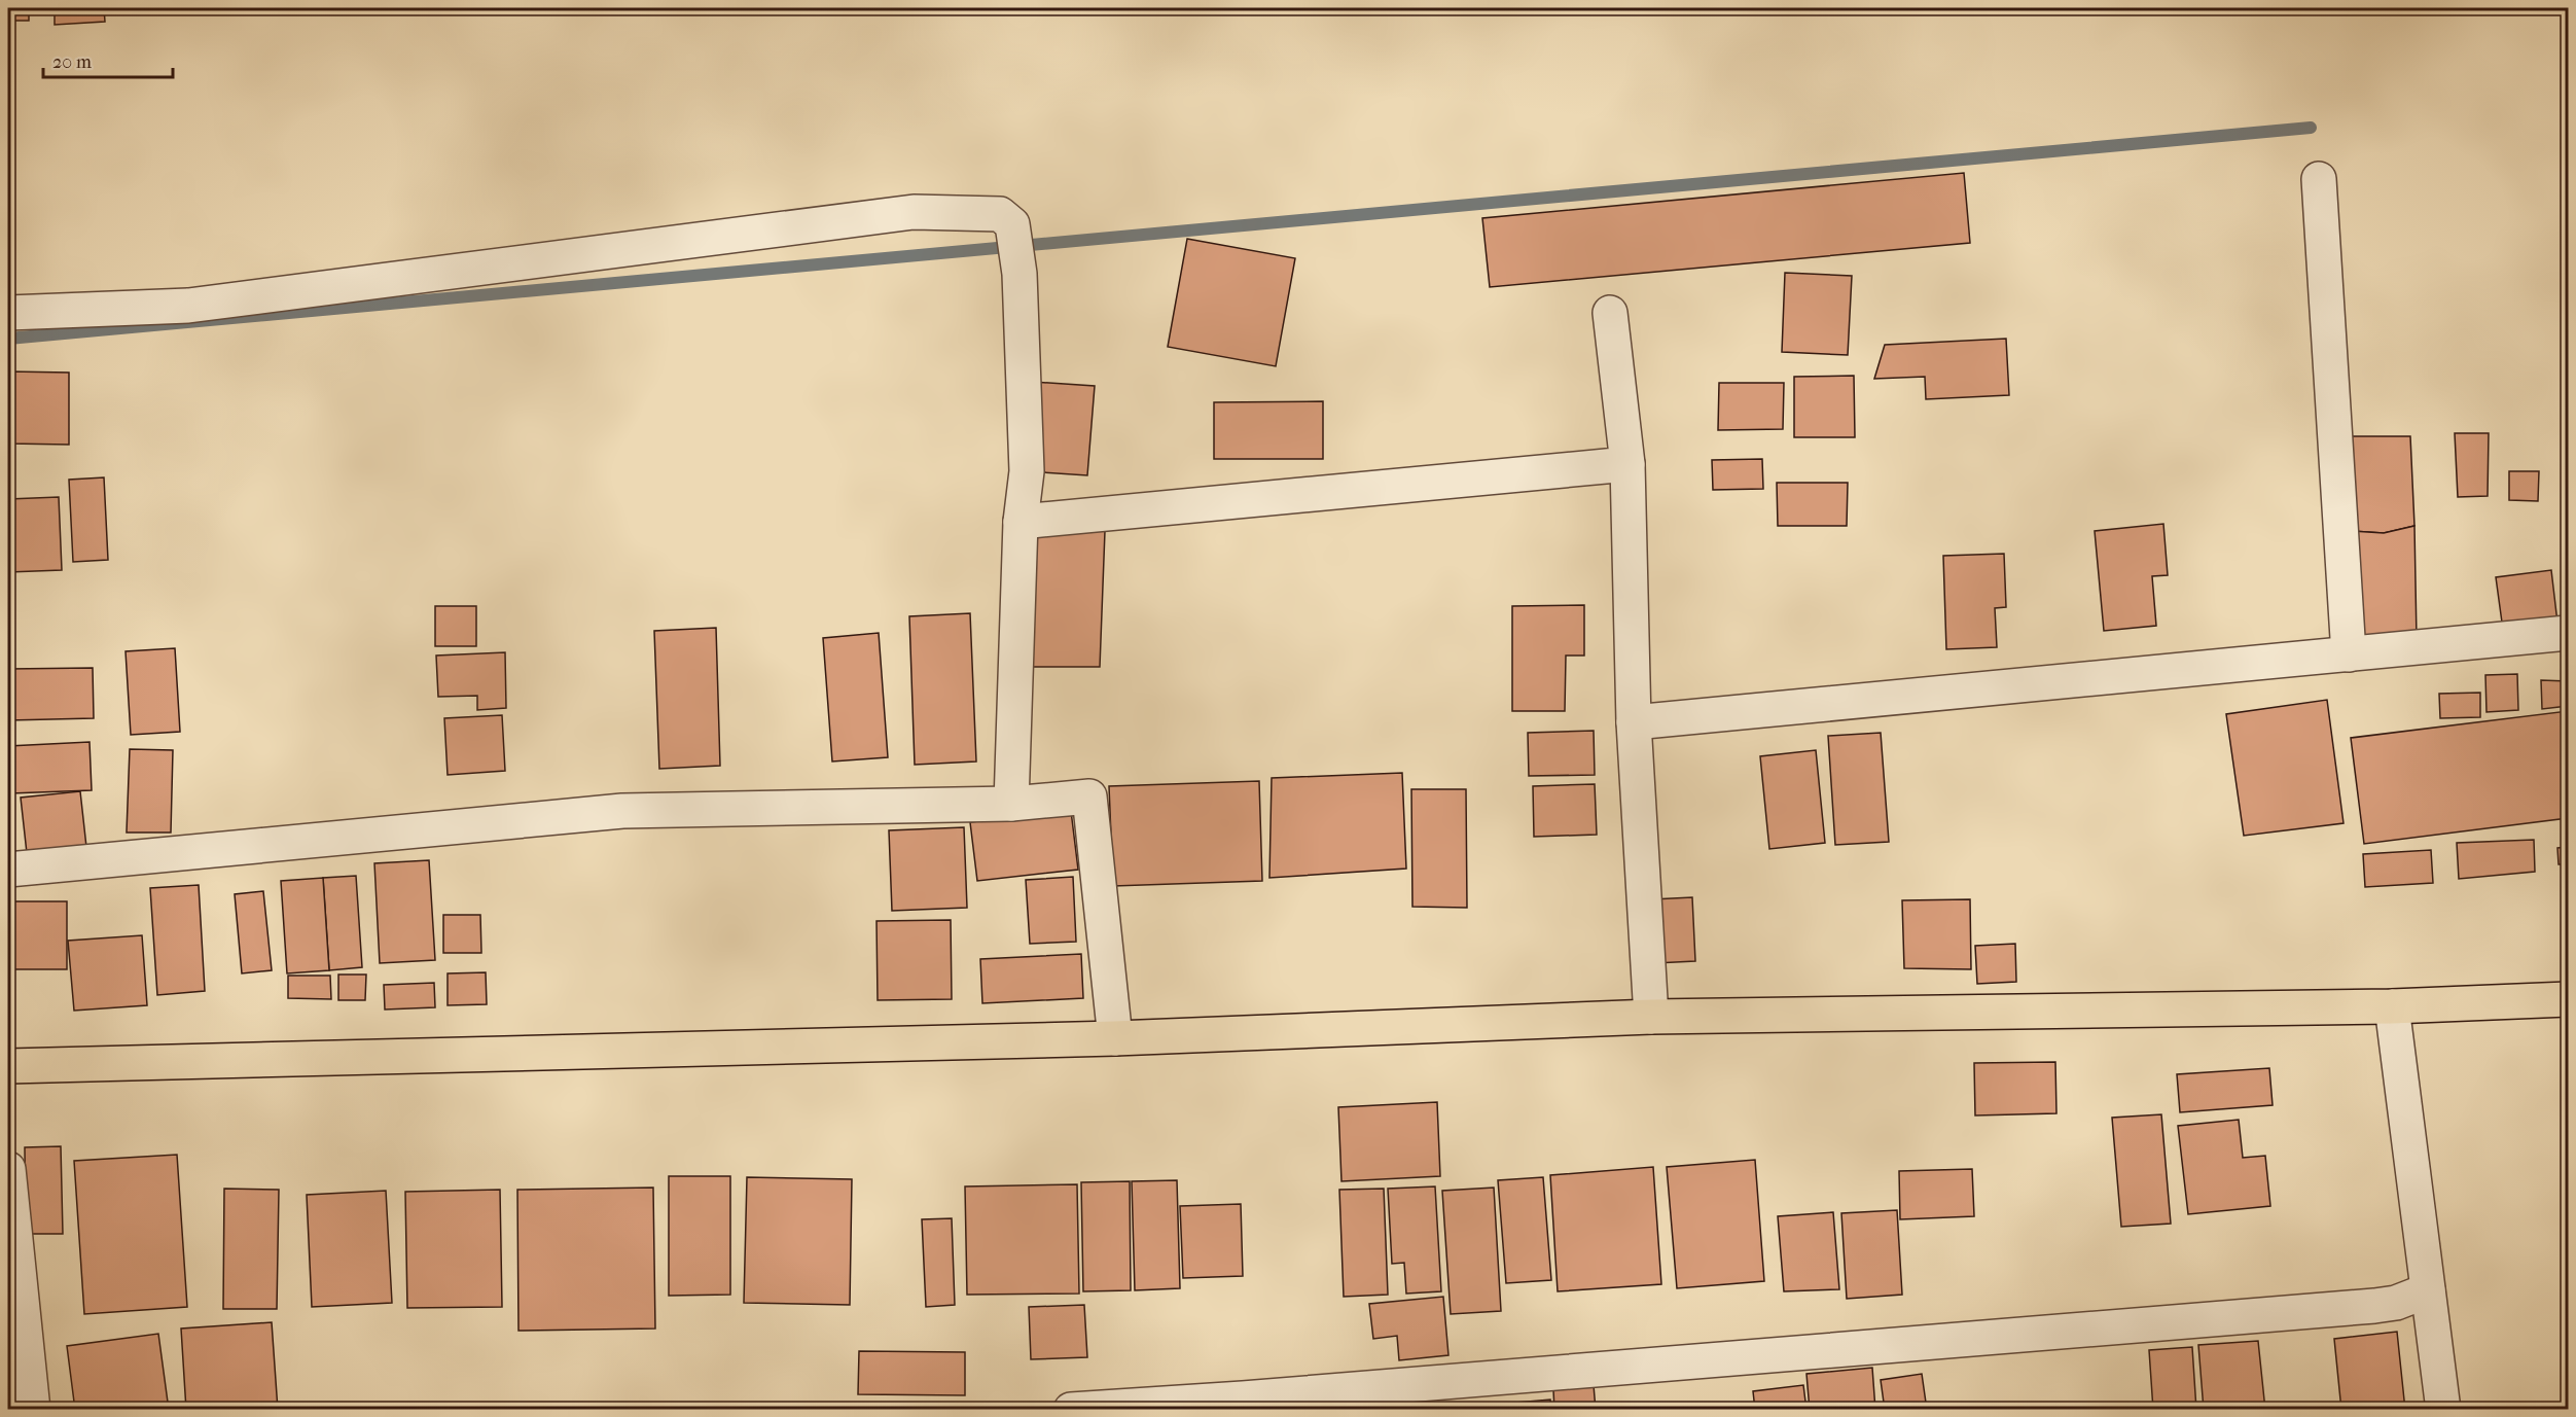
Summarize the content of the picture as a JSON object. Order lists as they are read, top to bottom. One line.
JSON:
{"scale_bar":"20 m"}
